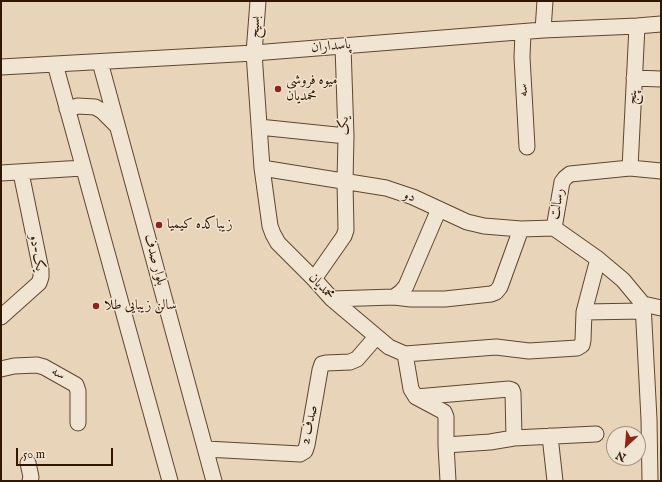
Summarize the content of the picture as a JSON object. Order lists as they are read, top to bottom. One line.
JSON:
{"streets":{"street":["بسیح","پاسداران","سه","پنج","یک","دو","رسالت","یک-دو","بلوار صدف","محمدیان","صدف 2"]},"crossings":[["بسیح","پاسداران"],["بسیح","محمدیان"],["پاسداران","سه"],["پاسداران","پنج"],["پاسداران","یک"],["پاسداران","بلوار صدف"],["پاسداران","محمدیان"],["پنج","رسالت"],["یک","دو"],["یک","محمدیان"],["دو","رسالت"],["دو","محمدیان"],["بلوار صدف","صدف 2"],["محمدیان","صدف 2"]],"places":["میوه فروشی محمدیان","زیباکده کیمیا","سالن زیبایی طلا"],"scale_bar":"50 m","north":"bottom left"}
